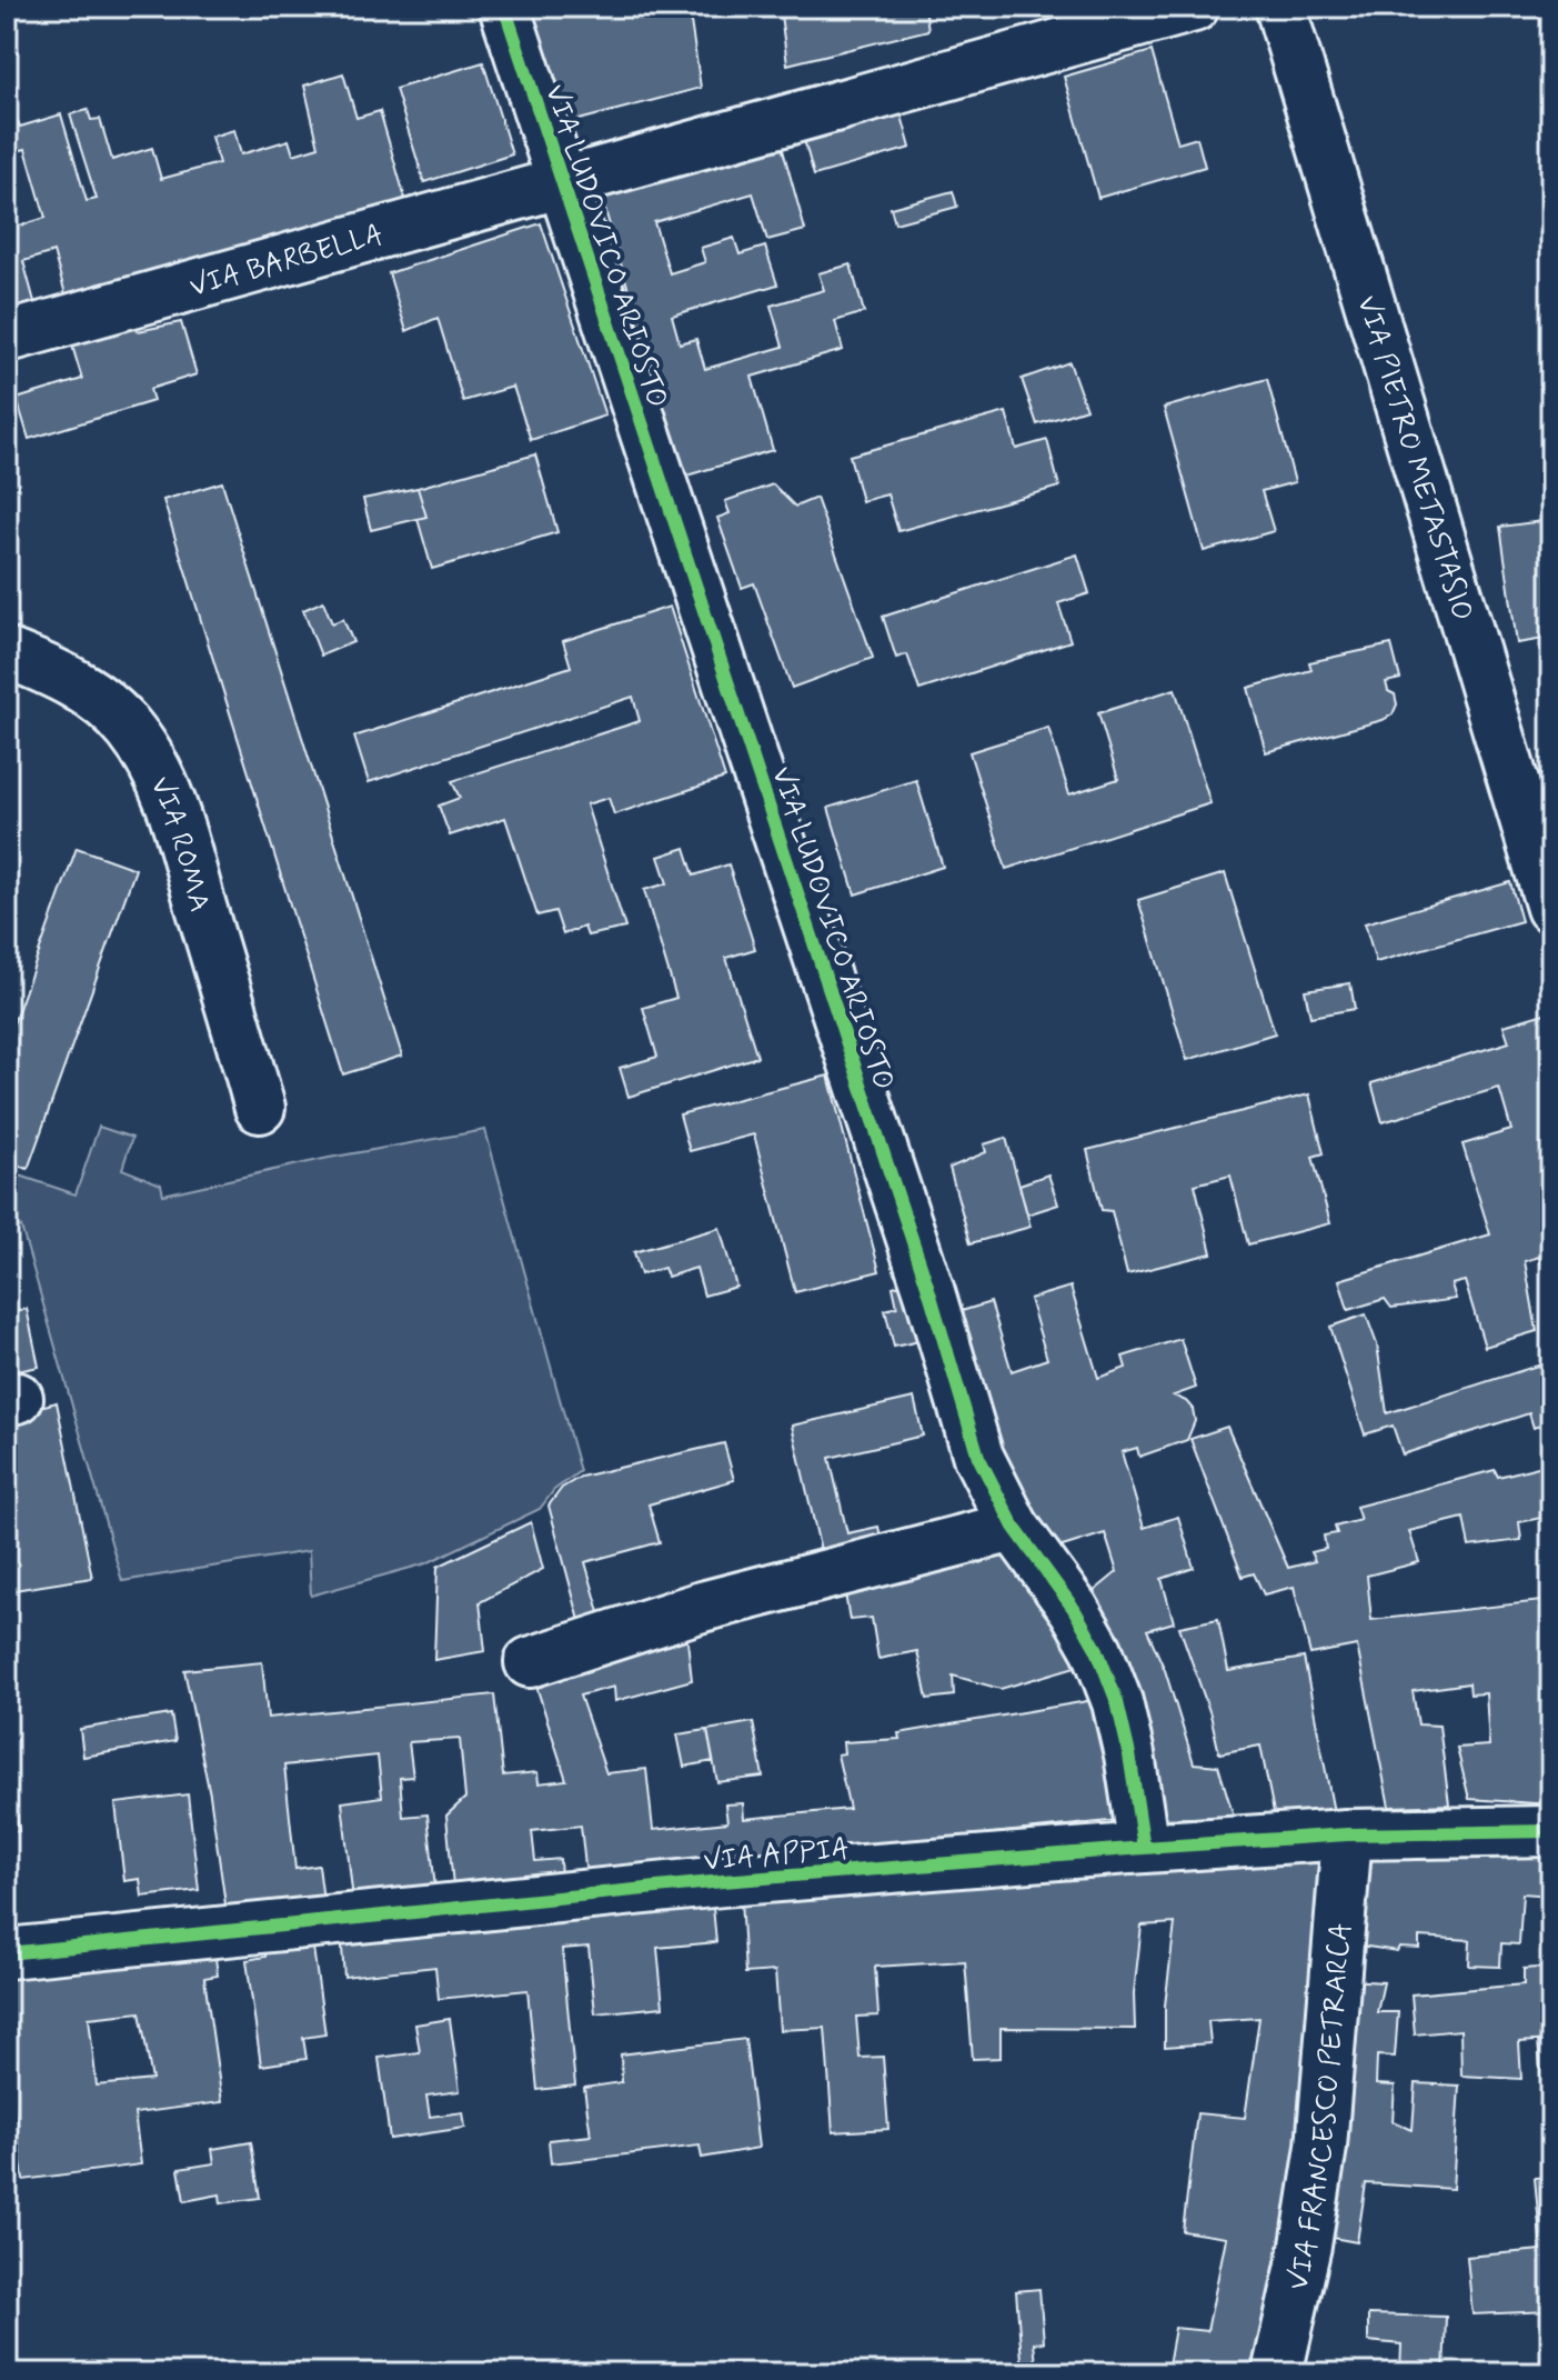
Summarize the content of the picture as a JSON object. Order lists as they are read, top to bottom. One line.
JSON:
{"streets":{"street":["VIA LUDOVICO ARIOSTO","VIA BARBELLA","VIA PIETRO METASTASIO","VIA ROMA","VIA APPIA","VIA FRANCESCO PETRARCA"]},"crossings":[["VIA LUDOVICO ARIOSTO","VIA BARBELLA"],["VIA LUDOVICO ARIOSTO","VIA APPIA"],["VIA APPIA","VIA FRANCESCO PETRARCA"]]}
